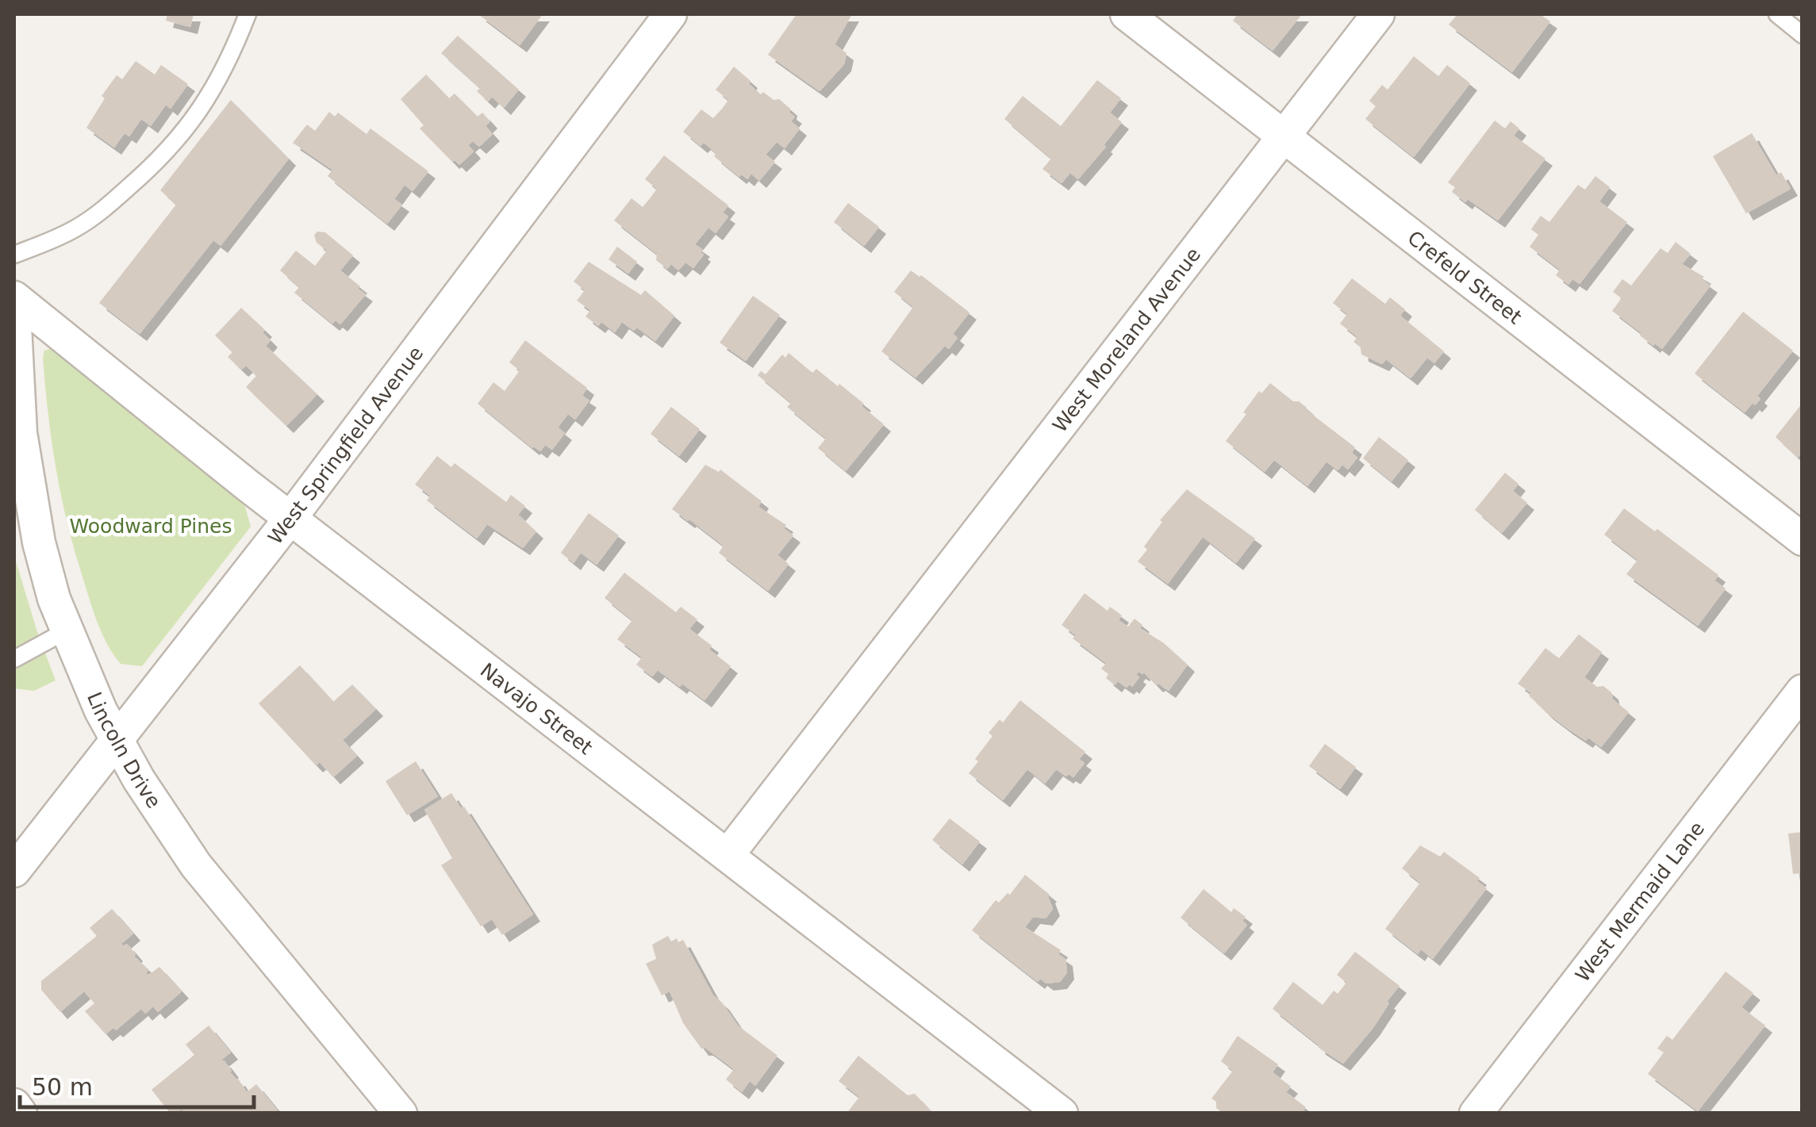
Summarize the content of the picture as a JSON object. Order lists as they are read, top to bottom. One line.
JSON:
{"streets":{"street":["Crefeld Street","West Moreland Avenue","West Springfield Avenue","Navajo Street","Lincoln Drive","West Mermaid Lane"]},"crossings":[["Crefeld Street","West Moreland Avenue"],["West Moreland Avenue","Navajo Street"],["West Springfield Avenue","Navajo Street"],["West Springfield Avenue","Lincoln Drive"]],"parks":["Woodward Pines"],"scale_bar":"50 m"}
